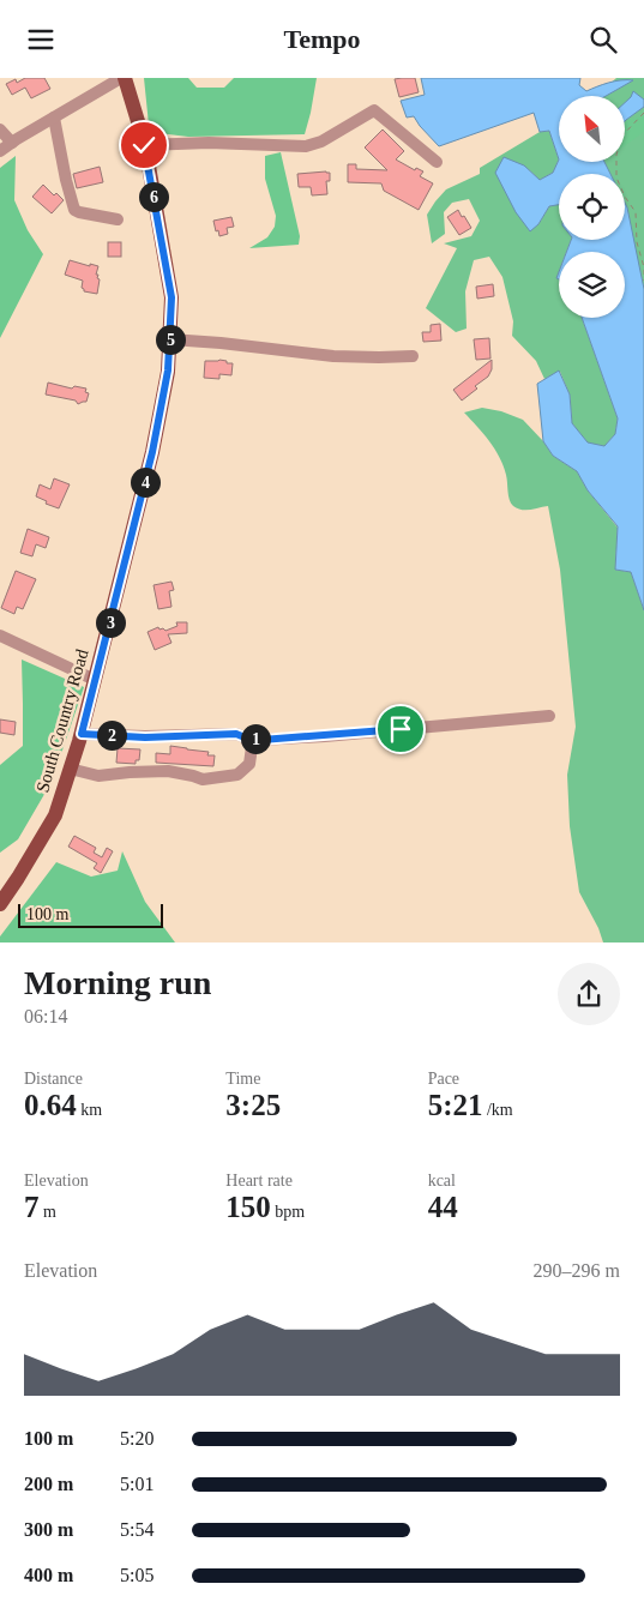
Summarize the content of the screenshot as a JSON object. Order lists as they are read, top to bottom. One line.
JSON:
{"streets":{"main road":["South Country Road"]},"scale_bar":"100 m","north":"top left","page":{"header":"Tempo","pins":["6","5","4","3","2","1"],"scale":"100 m","heading":["Morning run","06:14"],"stats":[["Distance","0.64 km"],["Time","3:25"],["Pace","5:21 /km"],["Elevation","7 m"],["Heart rate","150 bpm"],["kcal","44"]],"chart":["Elevation","290–296 m"],"list":[{"name":"100 m","note":"5:20"},{"name":"200 m","note":"5:01"},{"name":"300 m","note":"5:54"},{"name":"400 m","note":"5:05"}]}}
